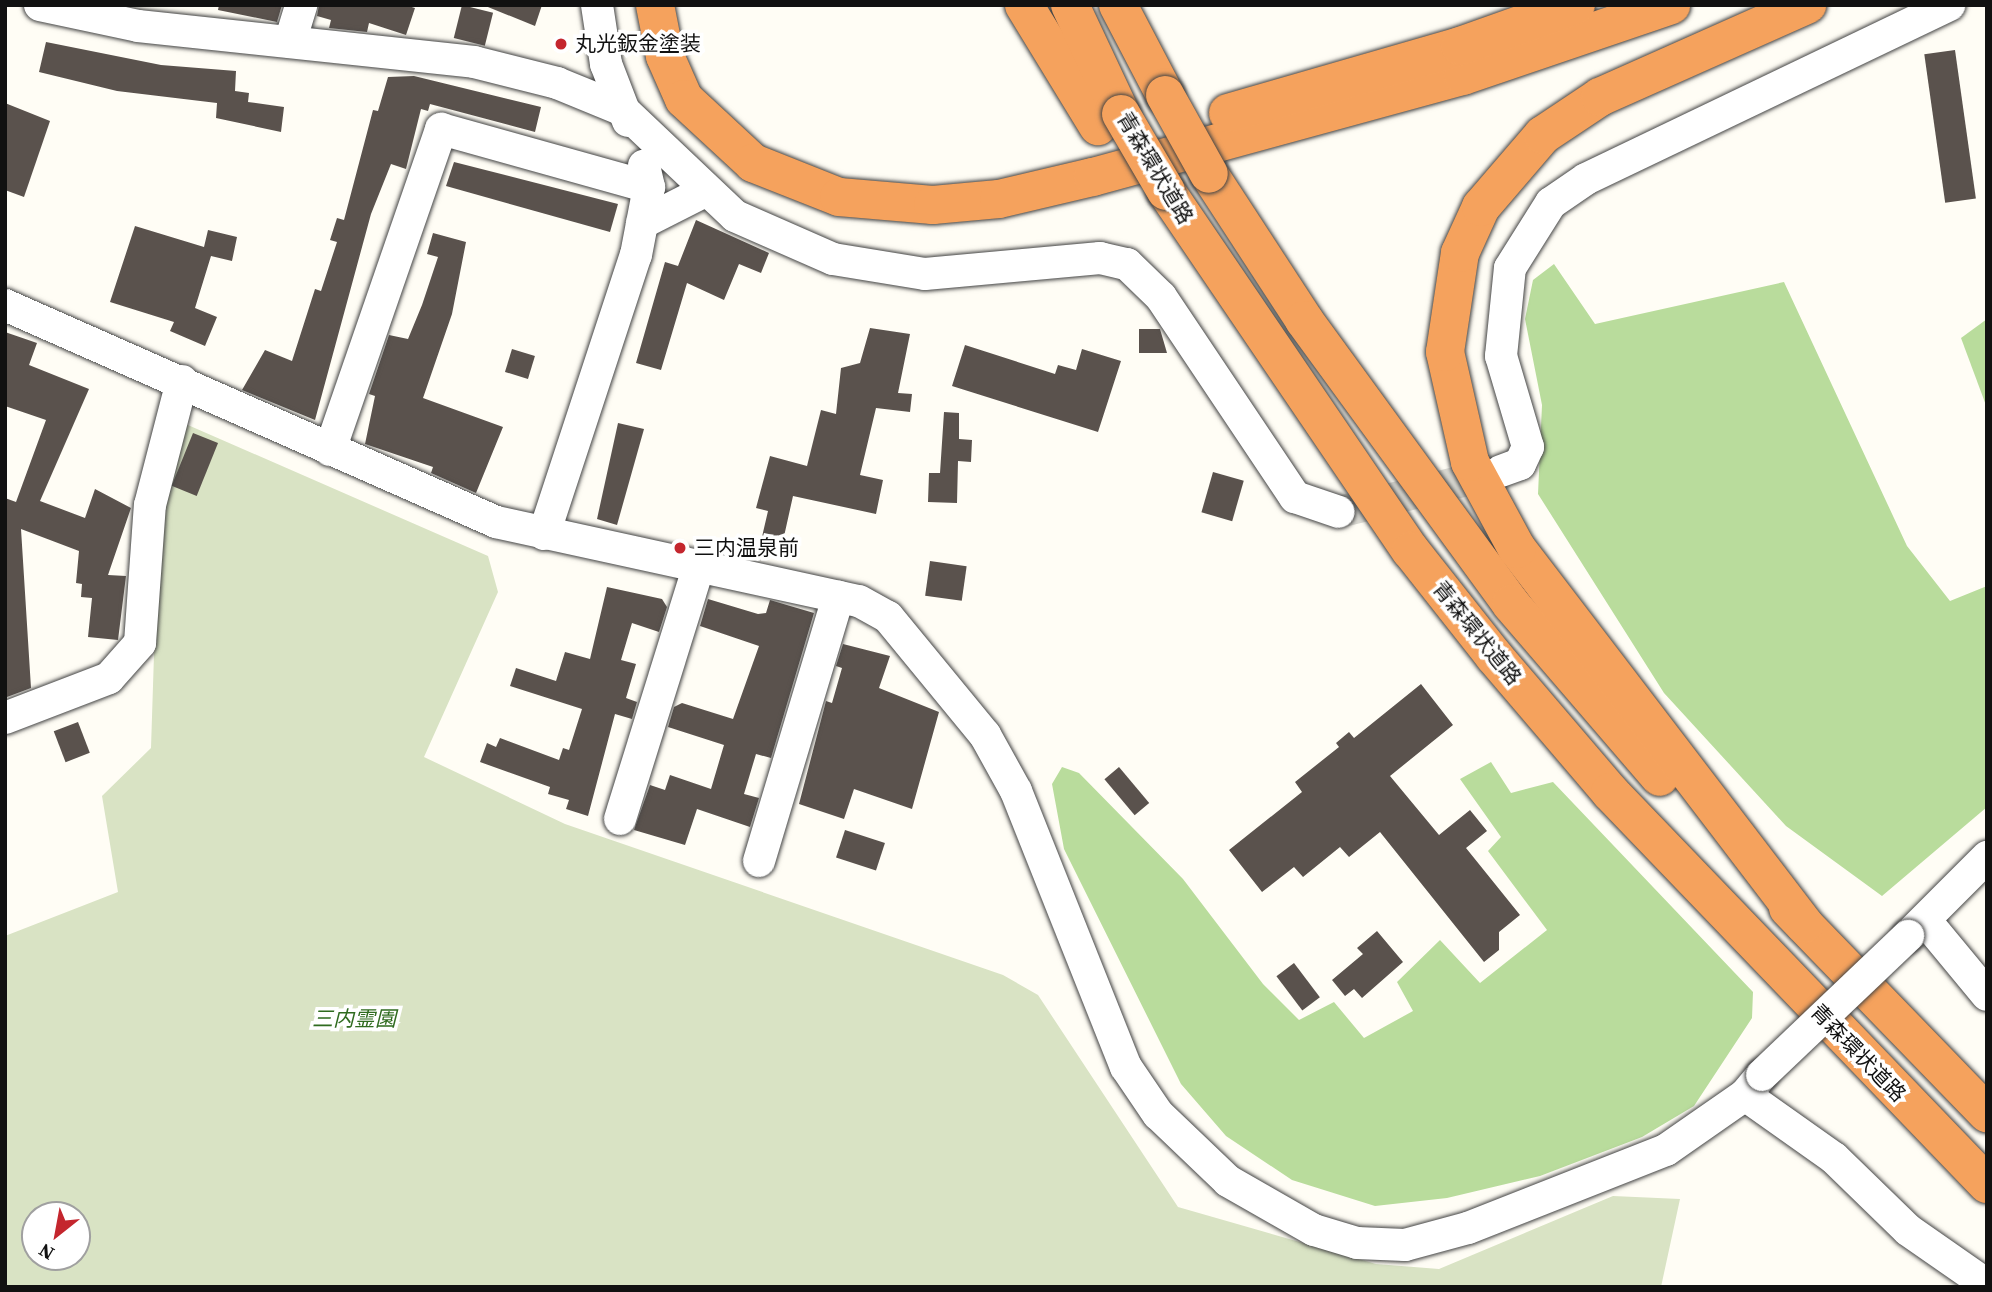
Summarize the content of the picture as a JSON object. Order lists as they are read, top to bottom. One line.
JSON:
{"streets":{"highway":["青森環状道路"]},"parks":["三内霊園"],"places":["丸光鈑金塗装","三内温泉前"],"north":"bottom left"}
